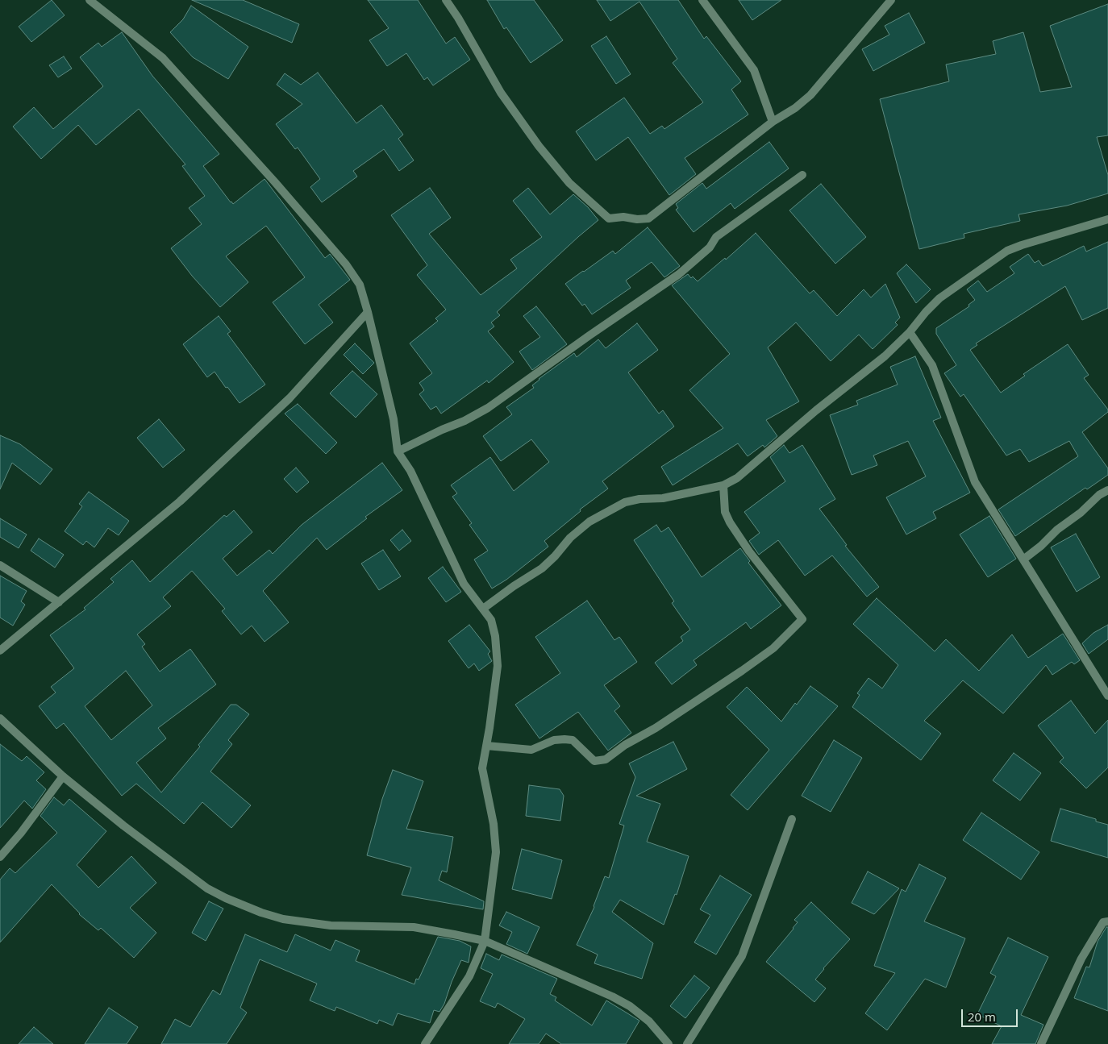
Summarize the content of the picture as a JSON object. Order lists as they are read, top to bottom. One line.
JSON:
{"scale_bar":"20 m"}
